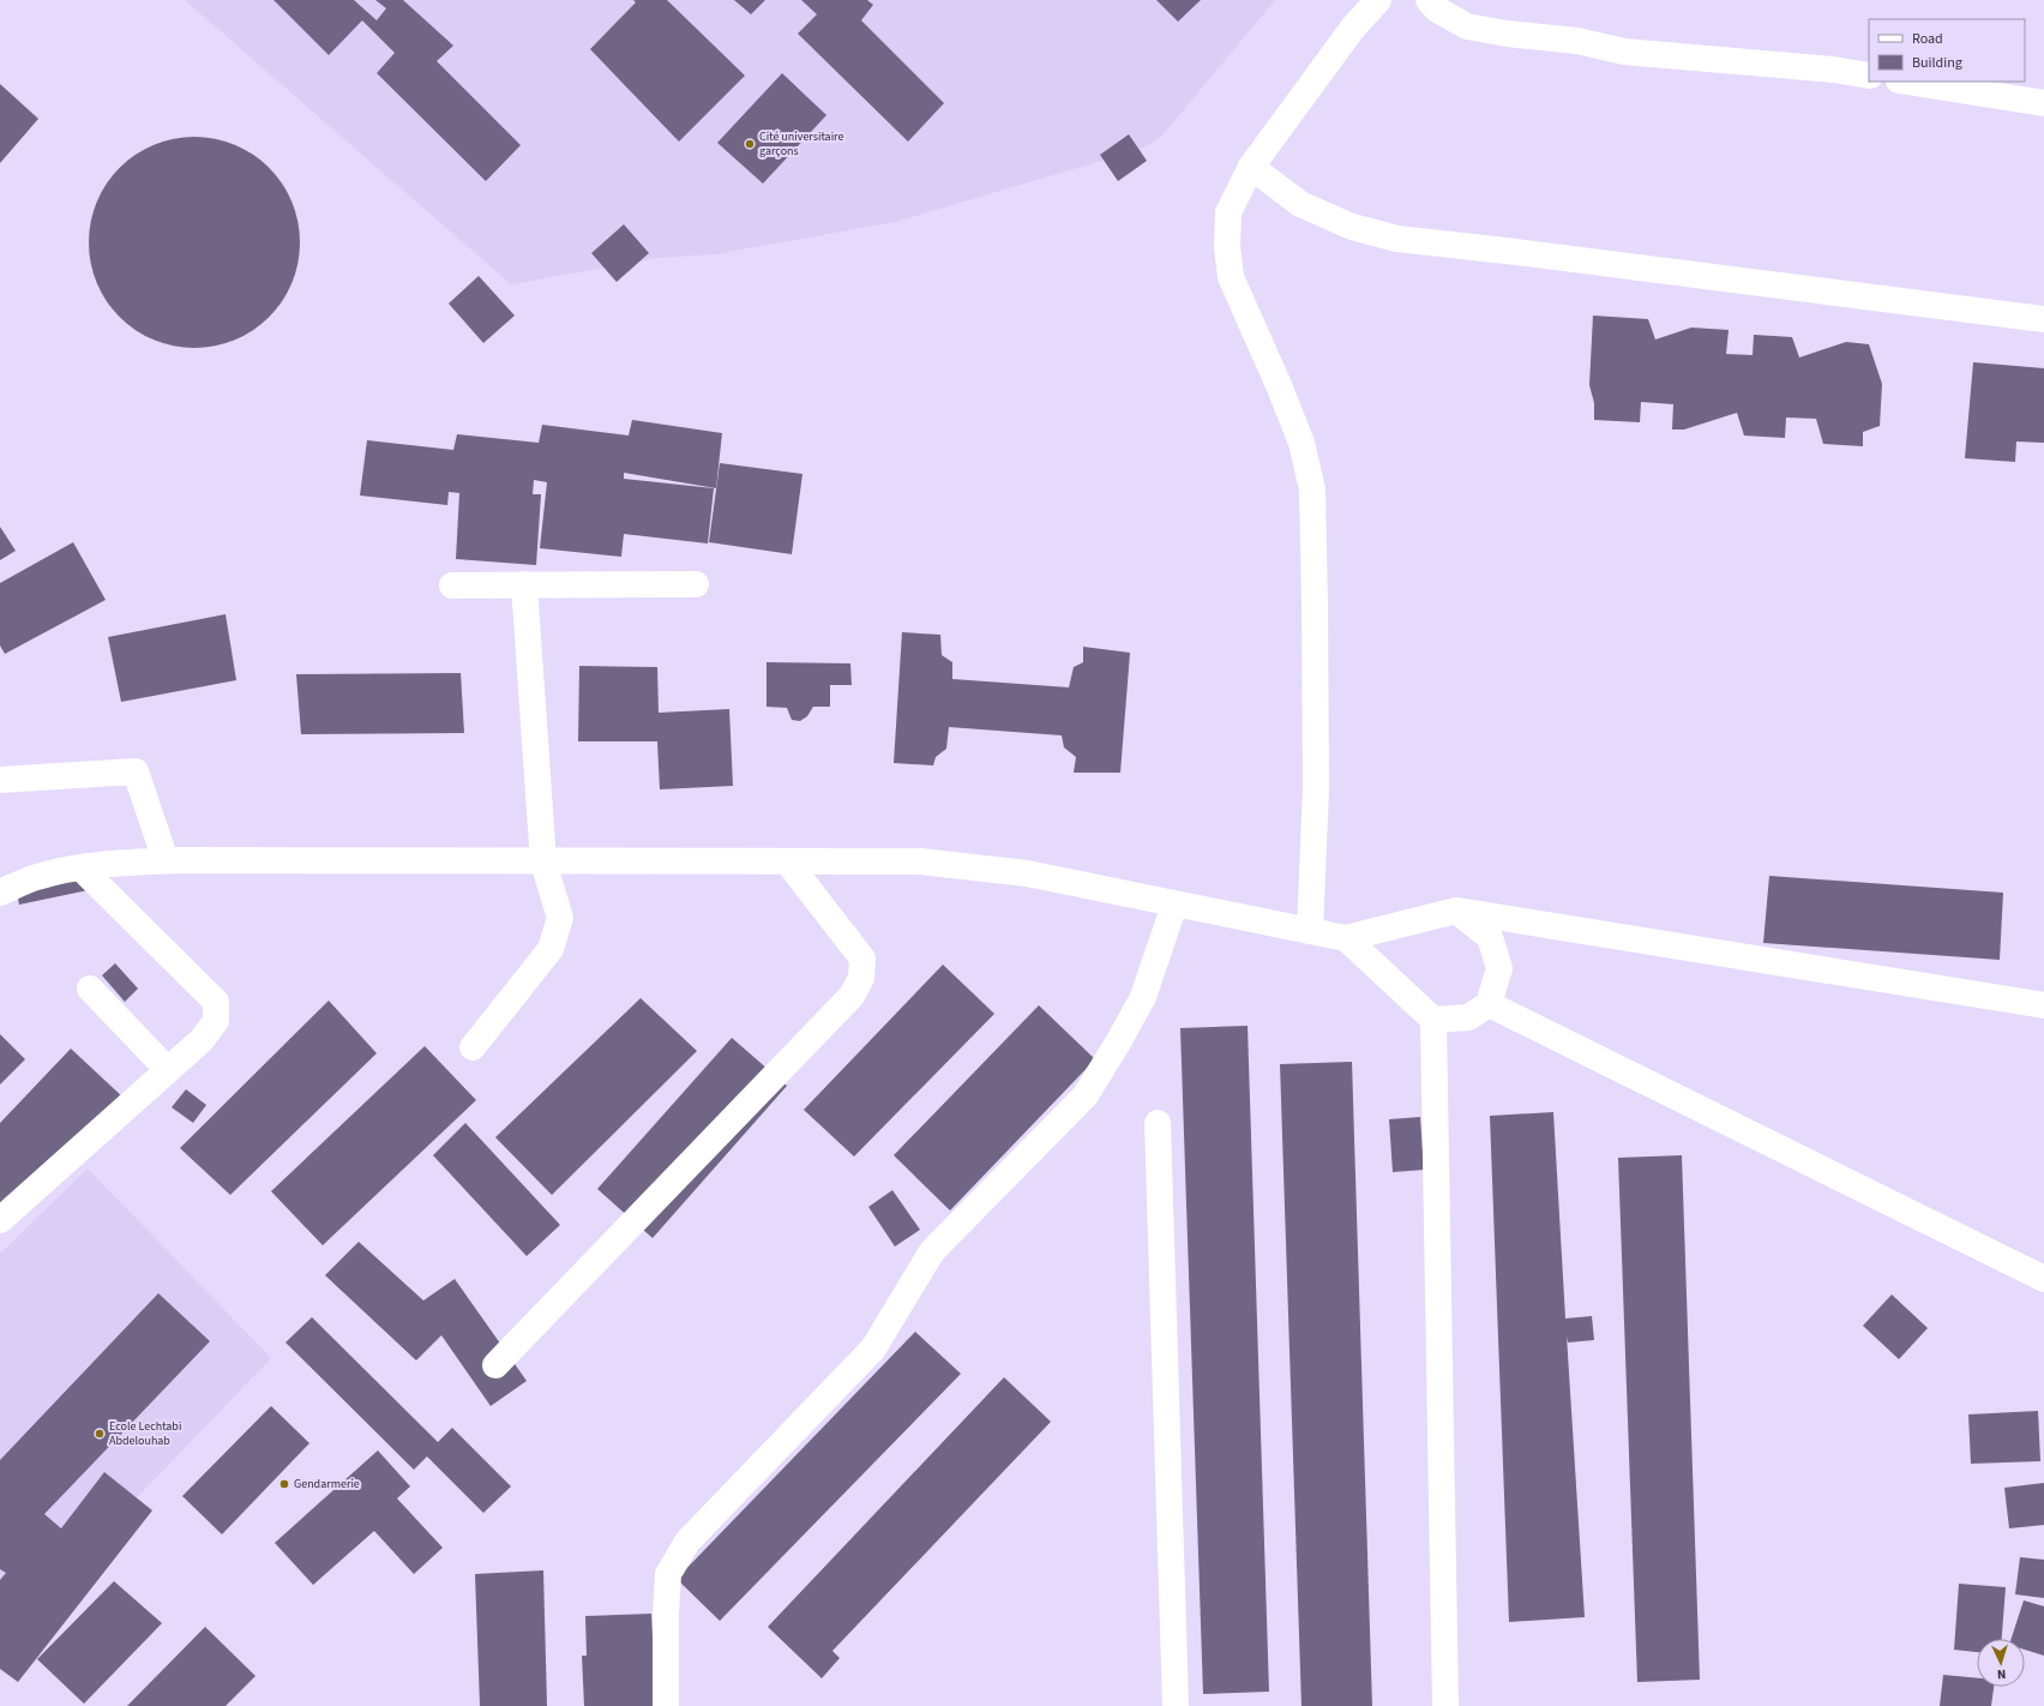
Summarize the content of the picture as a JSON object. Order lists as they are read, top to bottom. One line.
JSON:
{"places":["Cité universitaire garçons","Ecole Lechtabi Abdelouhab","Gendarmerie"],"legend":["Road","Building"],"north":"bottom"}
